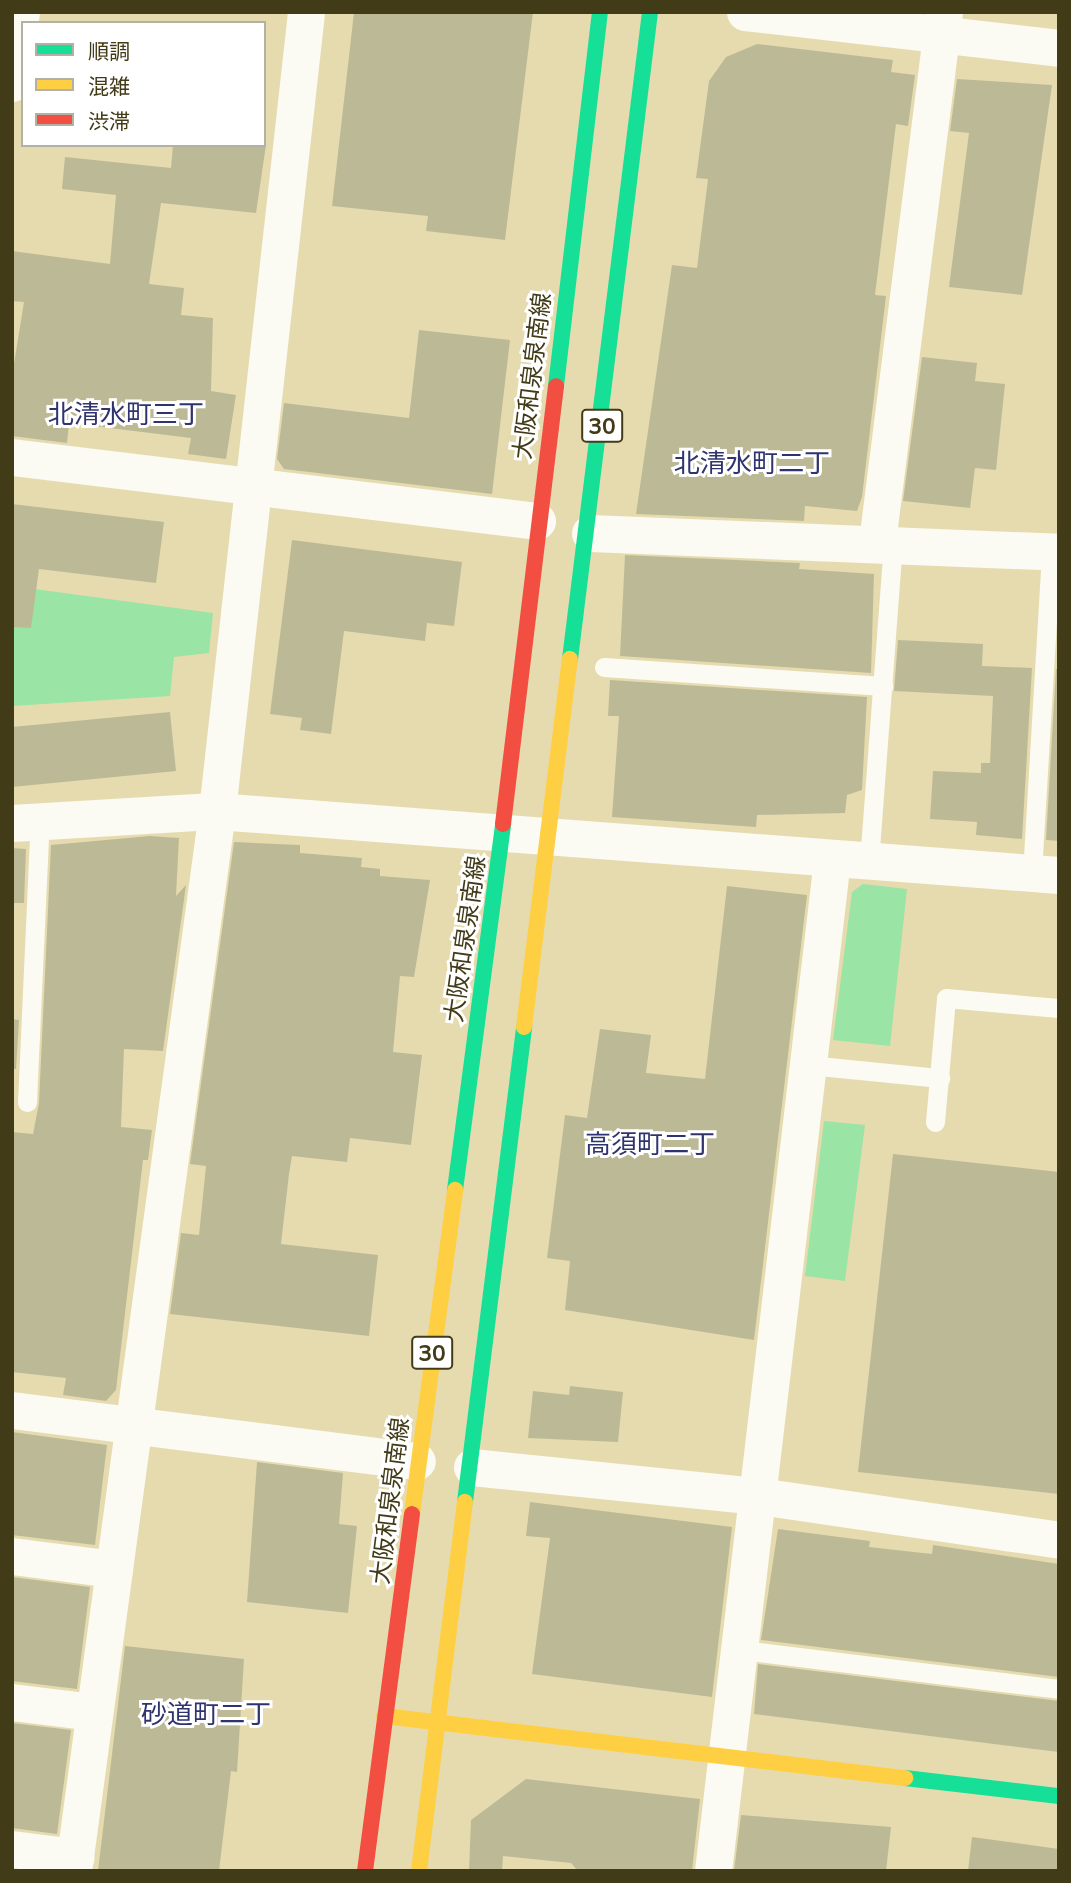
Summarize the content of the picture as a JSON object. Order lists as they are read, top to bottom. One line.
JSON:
{"streets":{"main road":["大阪和泉泉南線","30"]},"districts":["北清水町三丁","北清水町二丁","高須町二丁","砂道町二丁"],"legend":["順調","混雑","渋滞"]}
